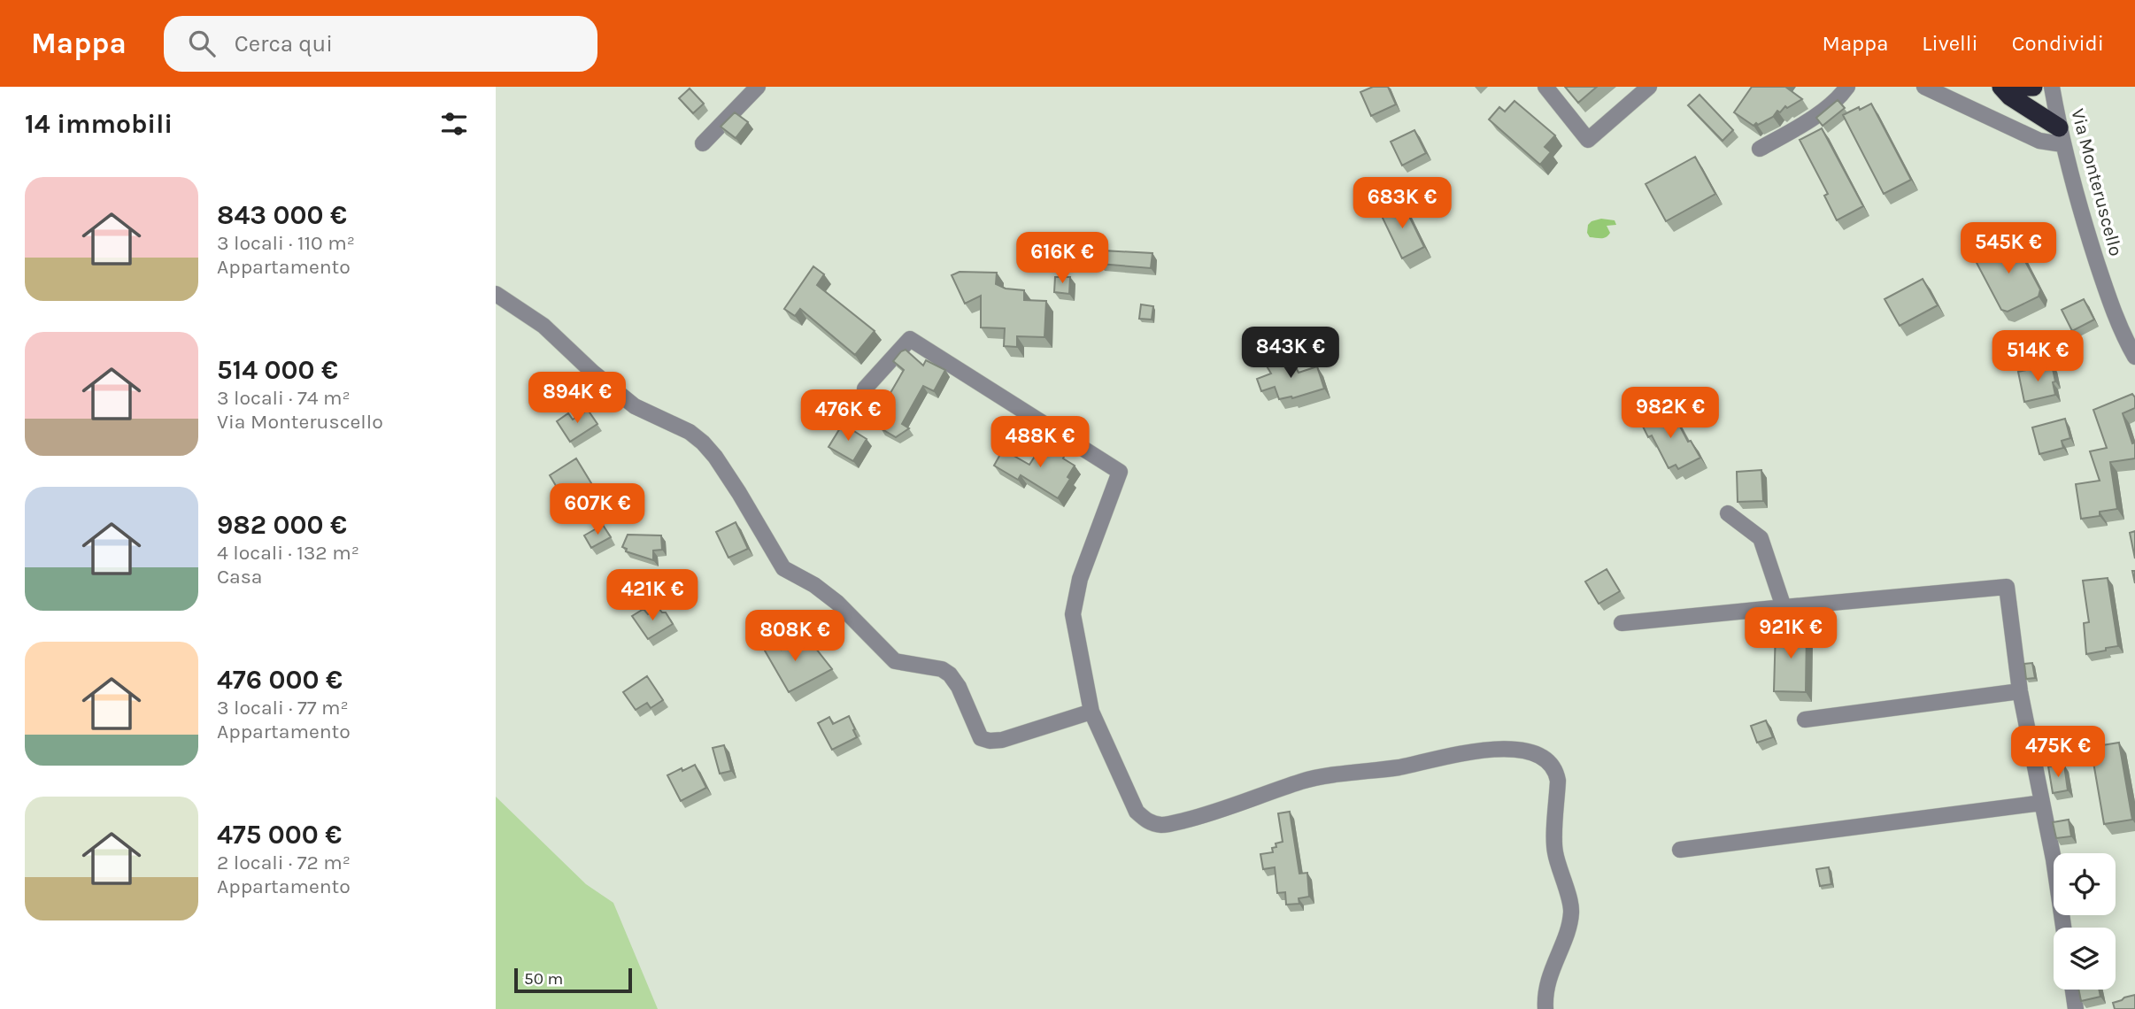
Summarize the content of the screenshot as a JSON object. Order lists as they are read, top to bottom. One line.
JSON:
{"streets":{"street":["Via Monteruscello"]},"scale_bar":"50 m","page":{"header":"Mappa","search":"Cerca qui","nav":["Mappa","Livelli","Condividi"],"heading":"14 immobili","list":[{"name":"843 000 €","note":"3 locali · 110 m² · Appartamento"},{"name":"514 000 €","note":"3 locali · 74 m² · Via Monteruscello"},{"name":"982 000 €","note":"4 locali · 132 m² · Casa"},{"name":"476 000 €","note":"3 locali · 77 m² · Appartamento"},{"name":"475 000 €","note":"2 locali · 72 m² · Appartamento"}],"price":["683K €","545K €","616K €","843K €","514K €","894K €","982K €","476K €","488K €","607K €","421K €","921K €","808K €","475K €"],"scale":"50 m"}}
